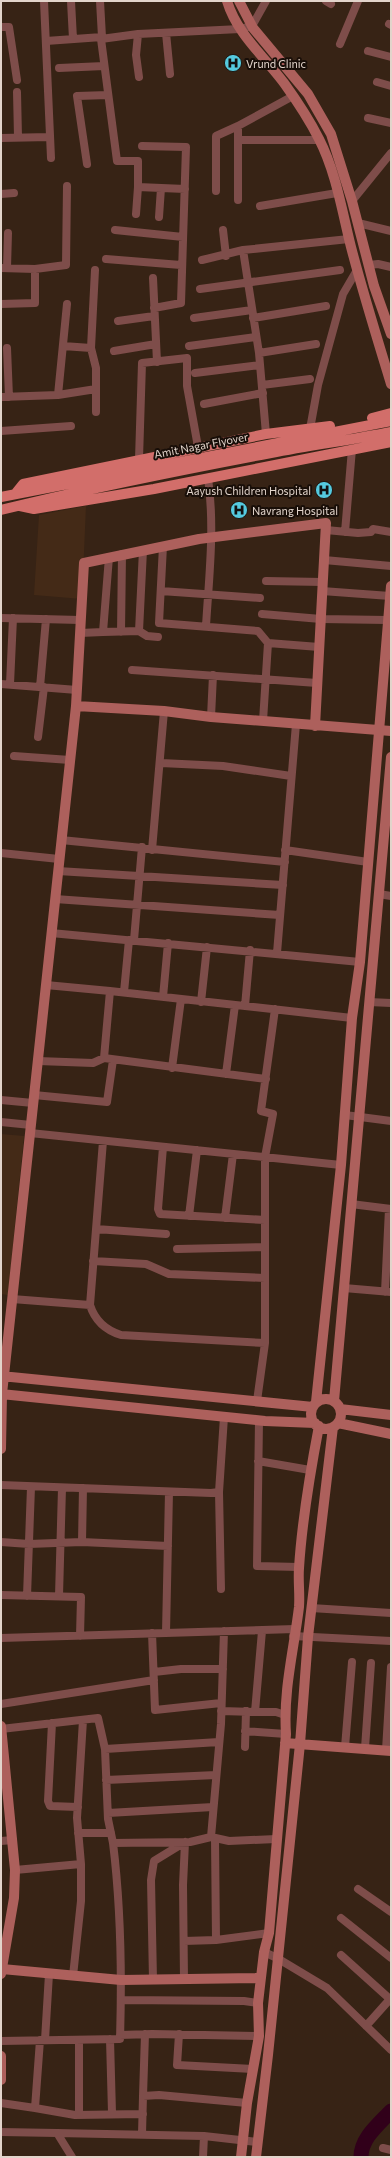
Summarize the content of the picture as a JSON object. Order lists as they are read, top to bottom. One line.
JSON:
{"streets":{"main road":["Amit Nagar Flyover"]},"places":{"hospital":["Vrund Clinic","Aayush Children Hospital","Navrang Hospital"]}}
